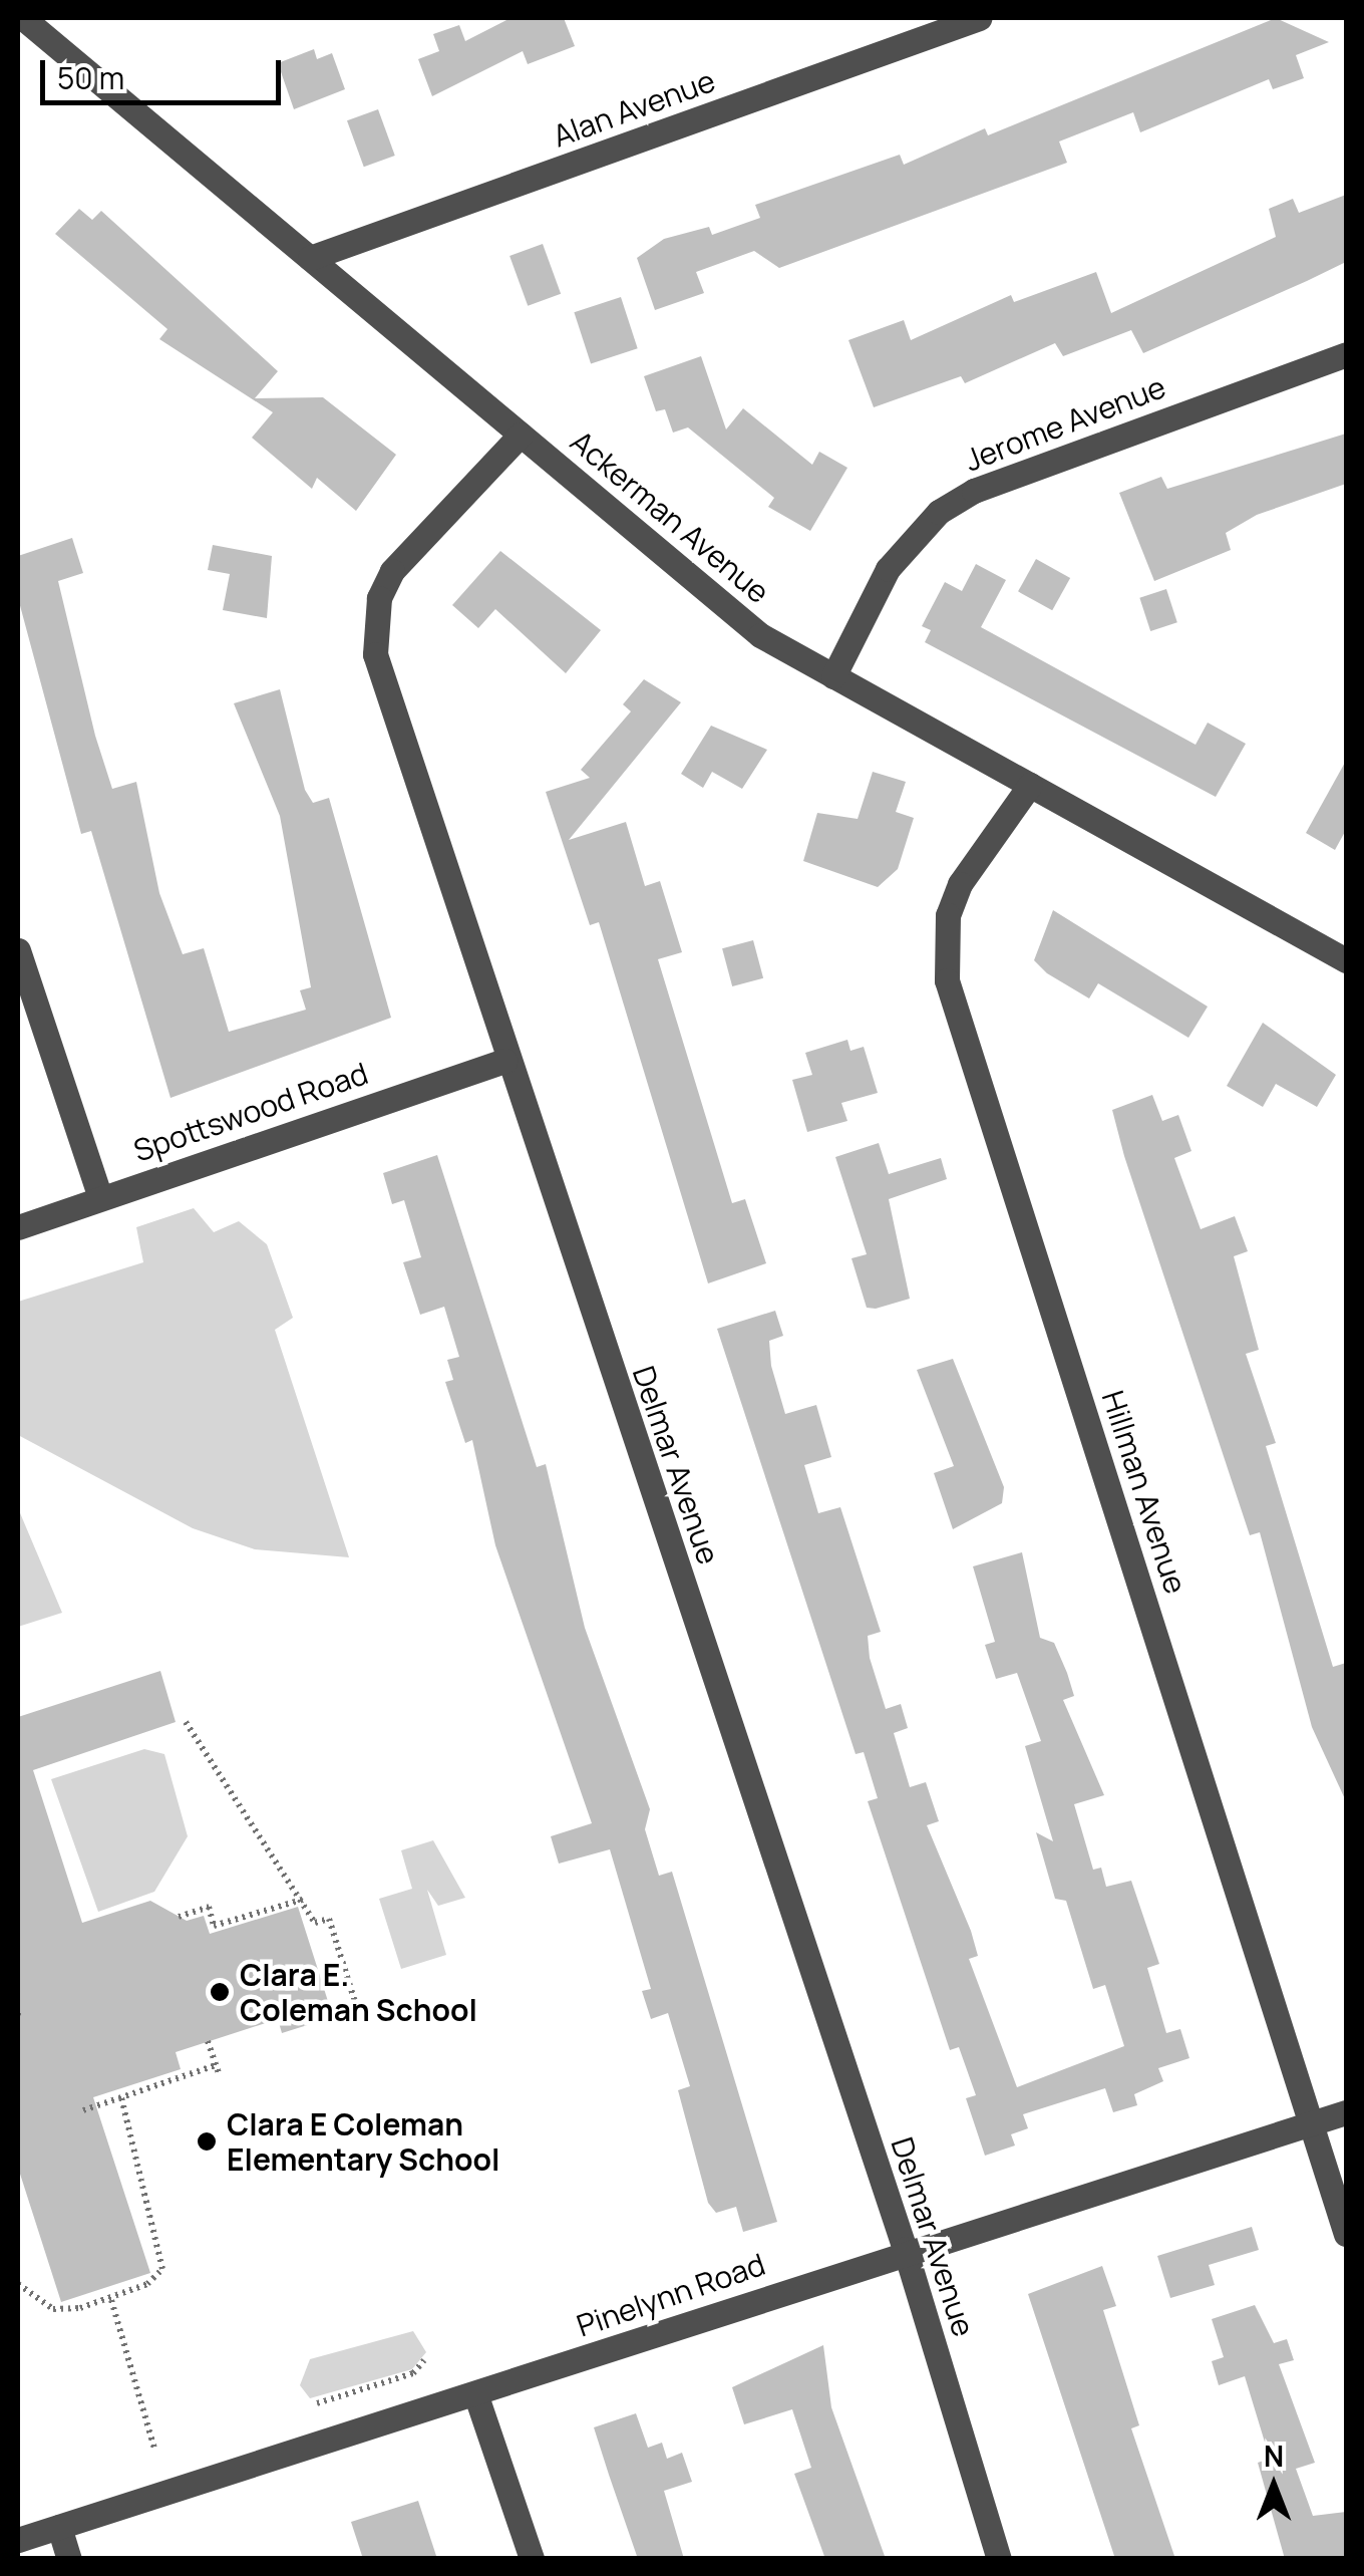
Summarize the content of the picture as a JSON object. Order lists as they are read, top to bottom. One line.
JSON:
{"streets":{"street":["Alan Avenue","Jerome Avenue","Ackerman Avenue","Spottswood Road","Delmar Avenue","Hillman Avenue","Pinelynn Road"]},"crossings":[["Alan Avenue","Ackerman Avenue"],["Jerome Avenue","Ackerman Avenue"],["Ackerman Avenue","Delmar Avenue"],["Ackerman Avenue","Hillman Avenue"],["Spottswood Road","Delmar Avenue"],["Delmar Avenue","Pinelynn Road"],["Hillman Avenue","Pinelynn Road"]],"places":["Clara E. Coleman School","Clara E Coleman Elementary School"],"scale_bar":"50 m","north":"top"}
